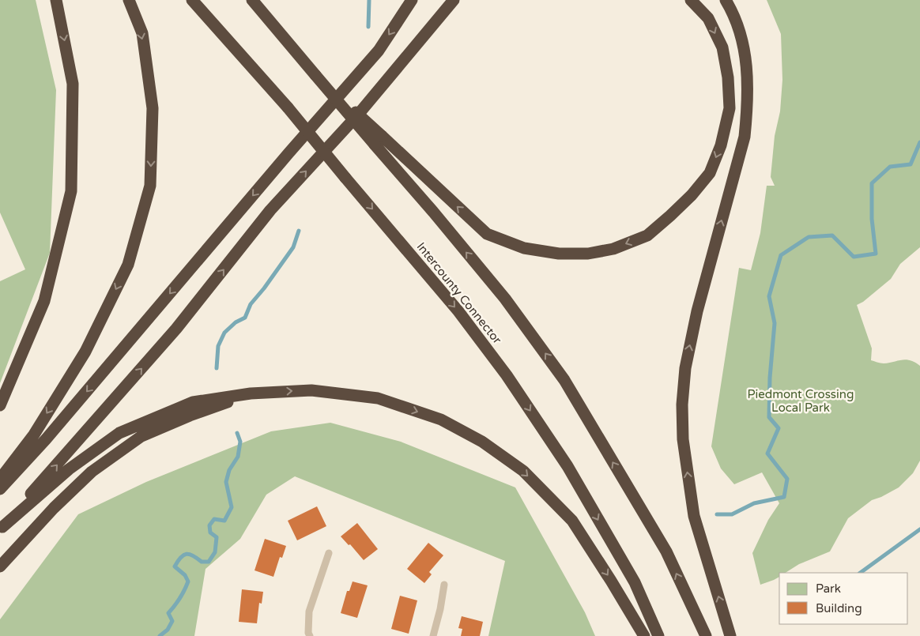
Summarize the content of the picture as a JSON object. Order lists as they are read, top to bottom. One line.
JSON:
{"streets":{"highway":["Intercounty Connector"]},"parks":["Piedmont Crossing Local Park"],"legend":["Park","Building"]}
